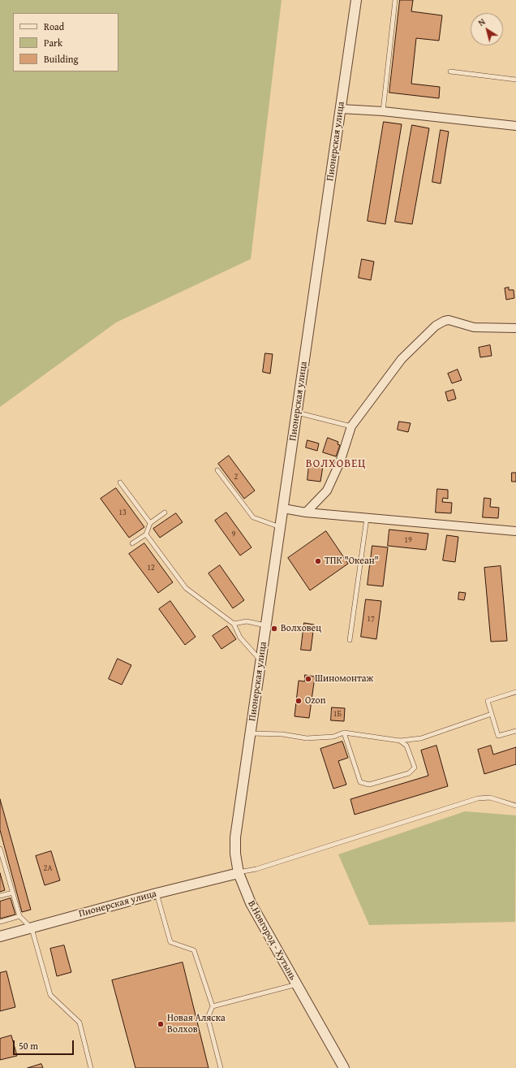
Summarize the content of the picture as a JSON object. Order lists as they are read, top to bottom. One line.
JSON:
{"streets":{"street":["Пионерская улица","В.Новгород - Хутынь"]},"crossings":[["Пионерская улица","В.Новгород - Хутынь"]],"districts":["ВОЛХОВЕЦ"],"places":["ТПК \"Океан\"","Волховец","Шиномонтаж","Ozon","Новая Аляска Волхов"],"house_numbers":["2","13","9","19","12","17","1Б","2А"],"legend":["Road","Park","Building"],"scale_bar":"50 m","north":"top left"}
